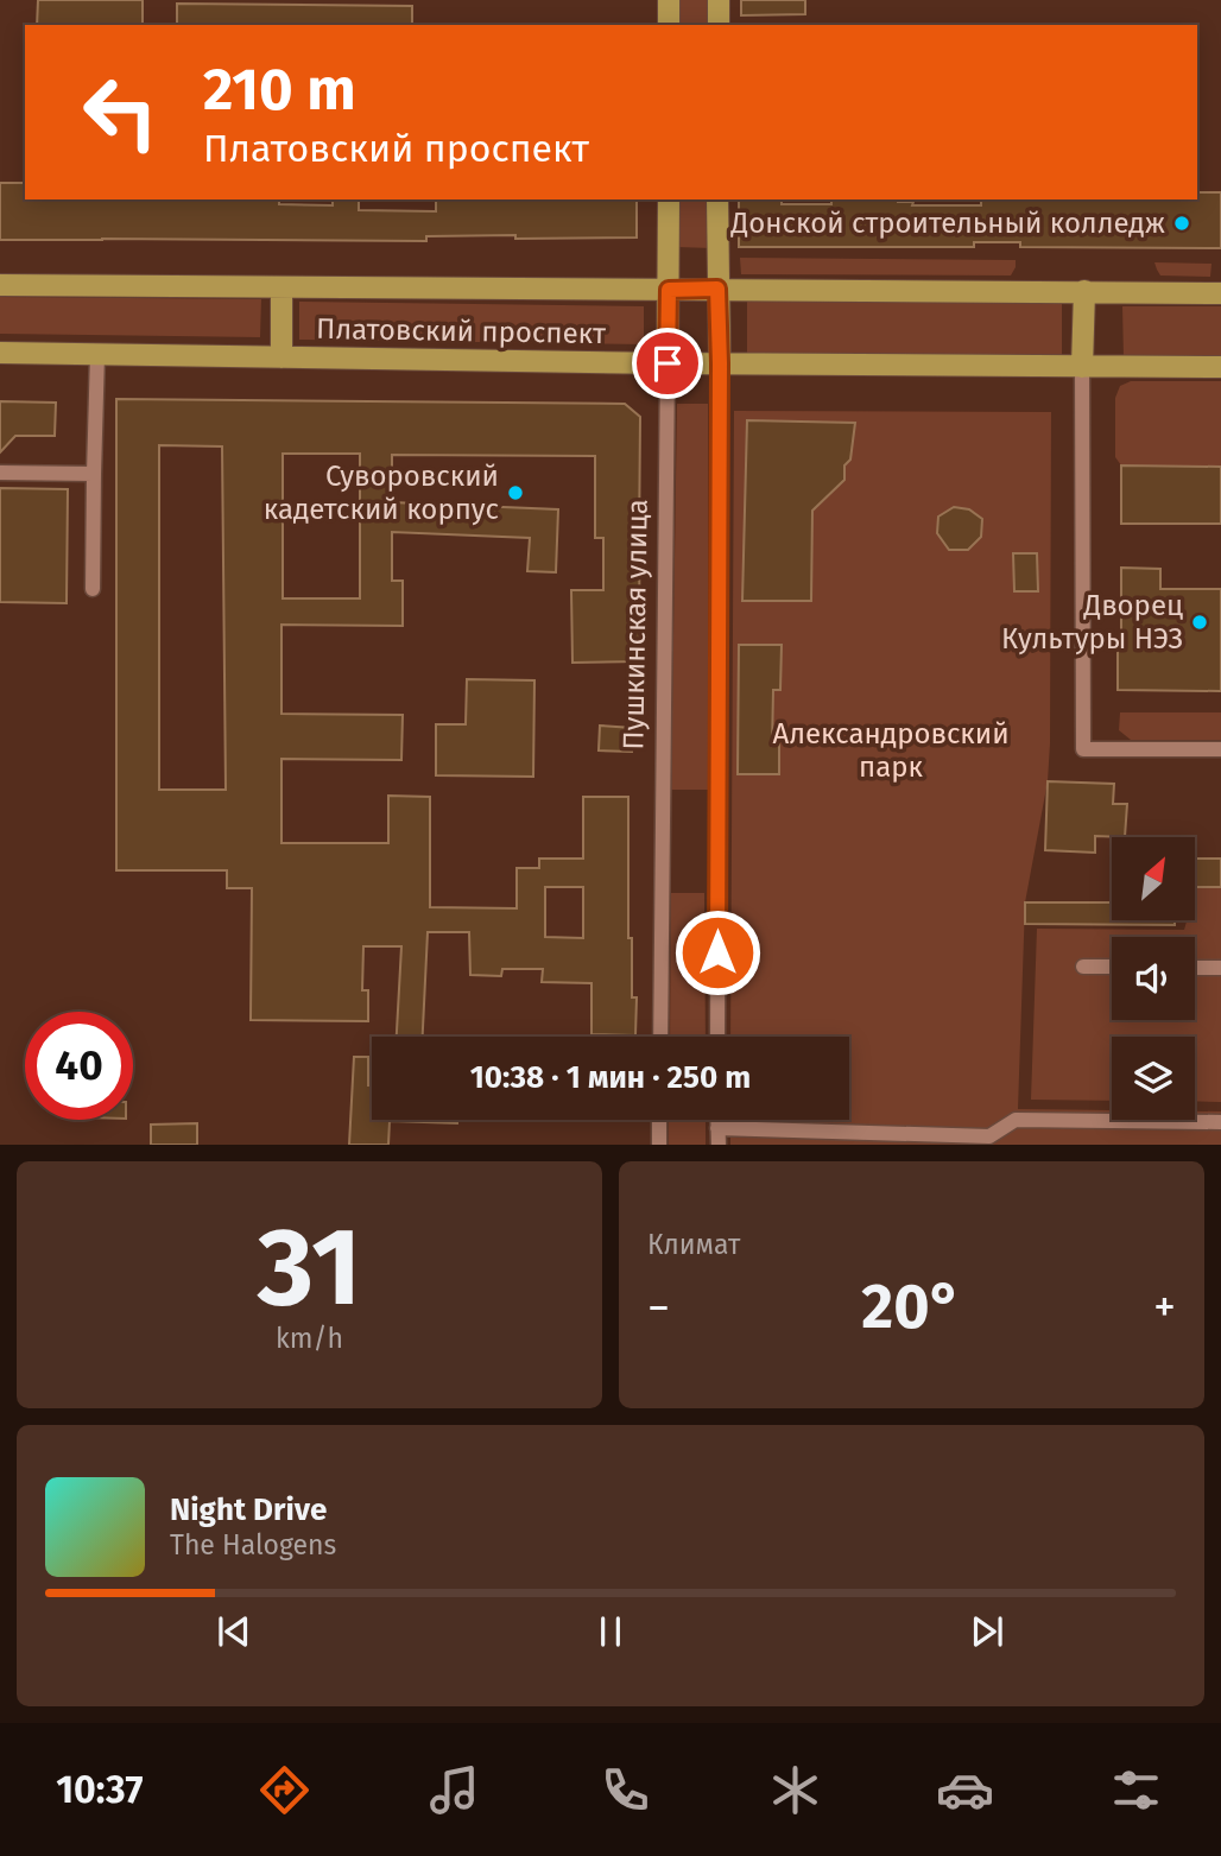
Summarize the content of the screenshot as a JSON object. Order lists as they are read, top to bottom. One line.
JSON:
{"streets":{"main road":["Платовский проспект","Пушкинская улица"]},"crossings":[["Платовский проспект","Пушкинская улица"]],"parks":["Александровский парк"],"places":["Донской строительный колледж","Суворовский кадетский корпус","Дворец Культуры НЭЗ"],"north":"top right","page":{"turn":["210 m","Платовский проспект"],"limit":"40","trip":"10:38 · 1 мин · 250 m","tile":[["31","km/h"],"Климат"],"heat":["−","20°","+"],"song":["Night Drive","The Halogens"],"tabs":"10:37"}}
